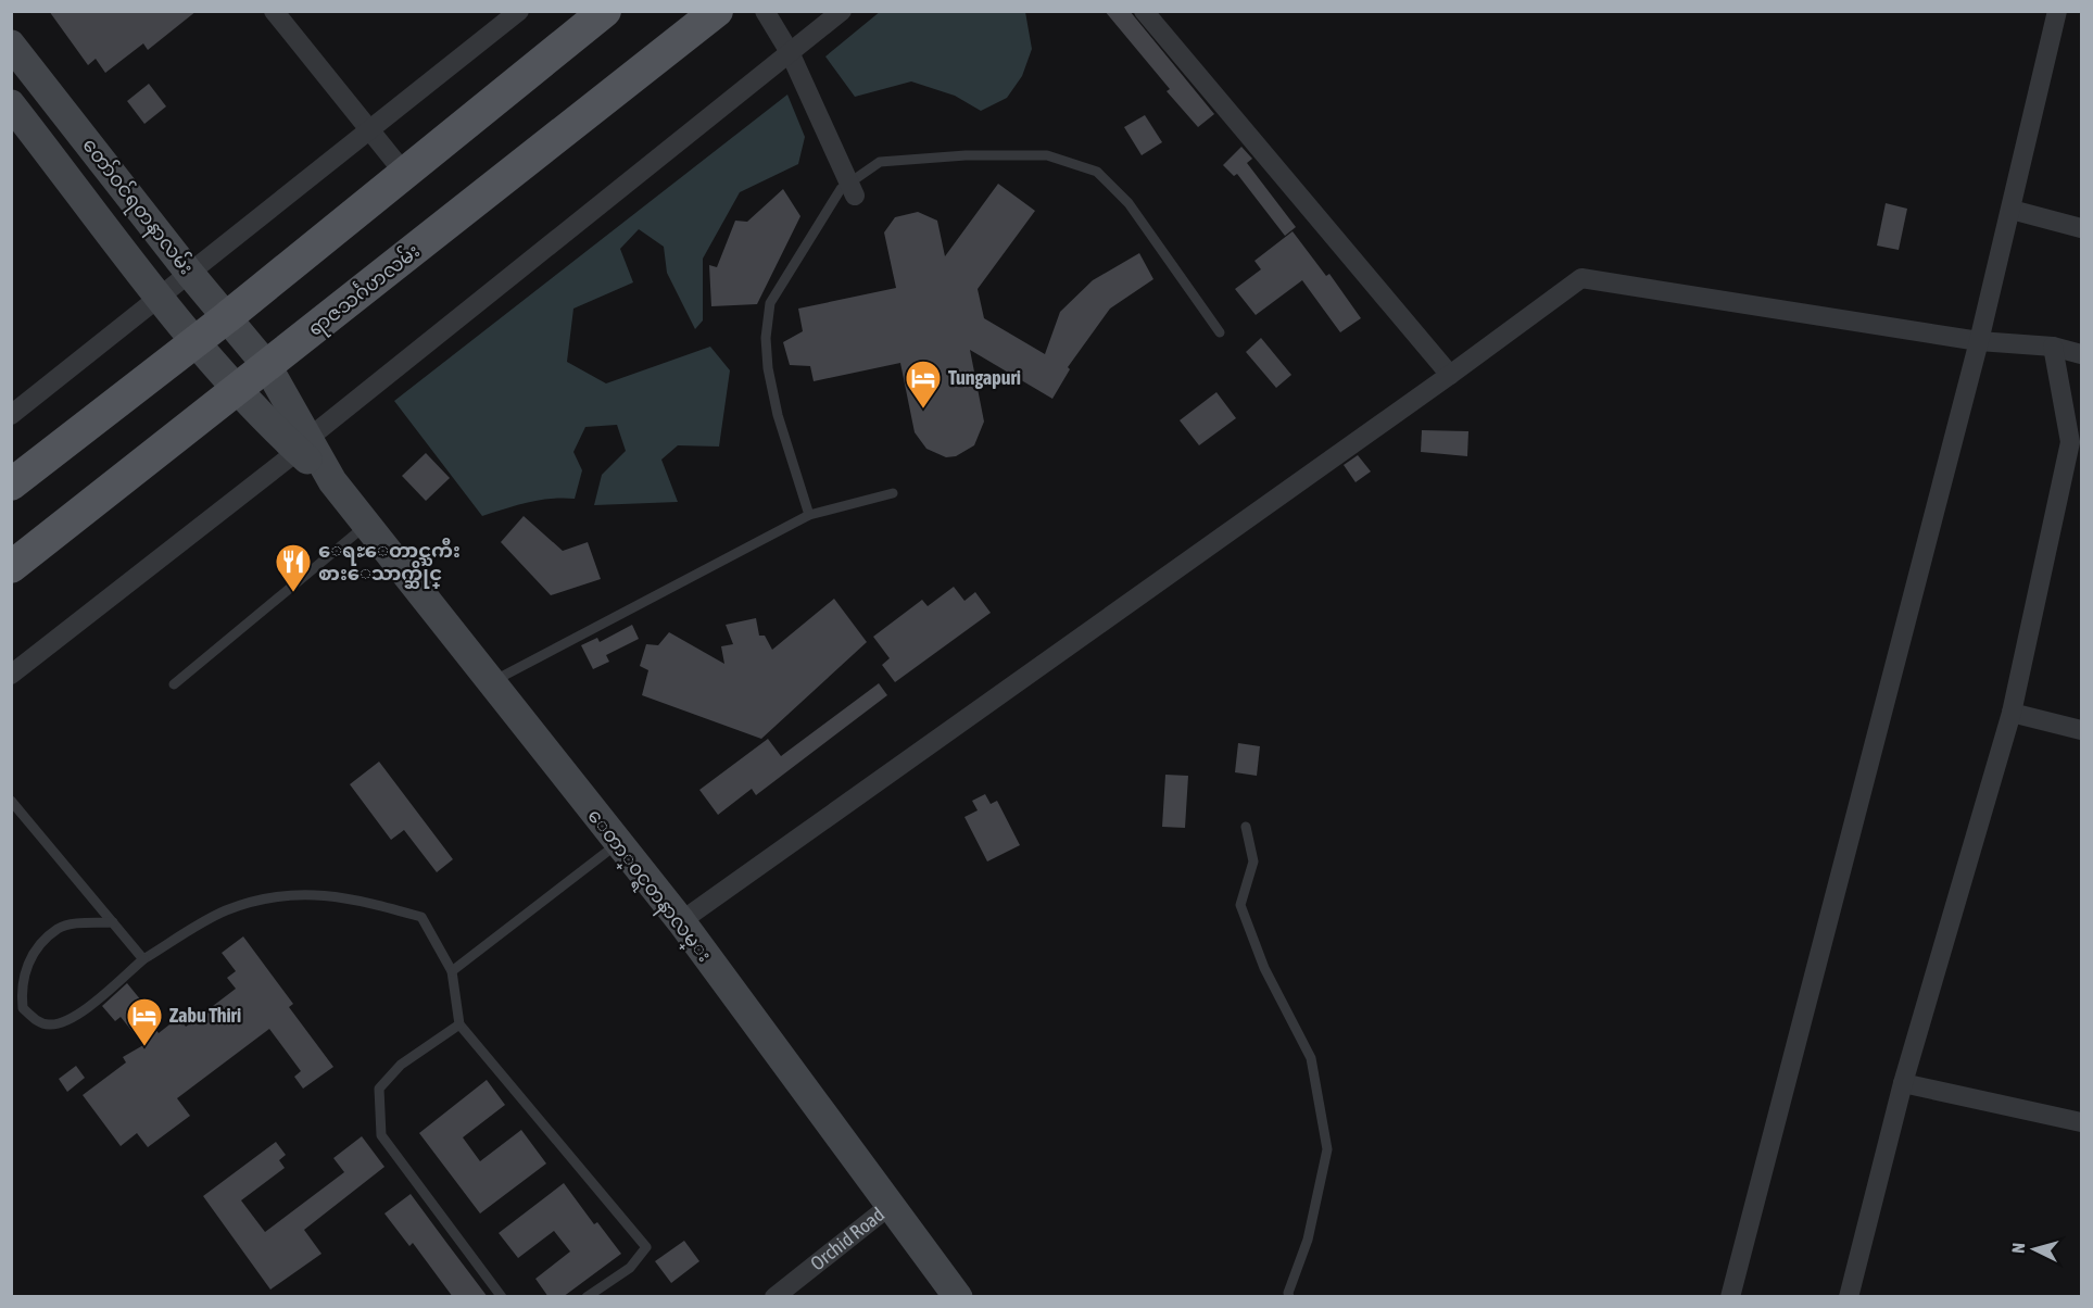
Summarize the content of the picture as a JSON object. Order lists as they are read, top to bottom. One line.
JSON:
{"streets":{"main road":["တော်ဝင်ရတနာလမ်း","ရာဇသင်္ဂဟလမ်း","ေတာ္၀င္ရတနာလမ္း"],"street":["Orchid Road"]},"crossings":[["တော်ဝင်ရတနာလမ်း","ရာဇသင်္ဂဟလမ်း"],["တော်ဝင်ရတနာလမ်း","ေတာ္၀င္ရတနာလမ္း"],["ေတာ္၀င္ရတနာလမ္း","Orchid Road"]],"places":{"hotel":["Tungapuri","Zabu Thiri"],"restaurant":["ေရႊေတာင္ႀကီး စားေသာက္ဆိုင္"]},"north":"left"}
